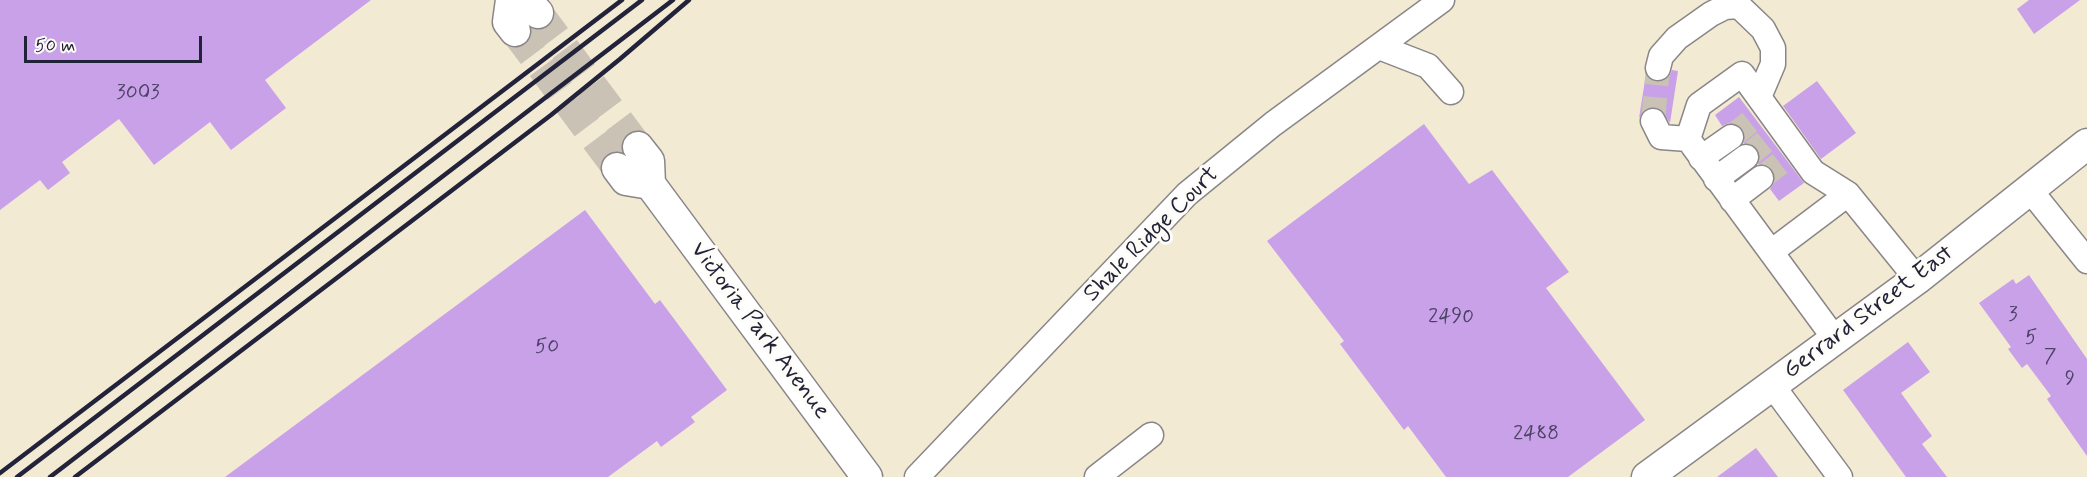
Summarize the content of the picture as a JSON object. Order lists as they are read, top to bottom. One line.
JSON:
{"streets":{"main road":["Gerrard Street East","Victoria Park Avenue"],"street":["Shale Ridge Court"]},"house_numbers":["3003","3","2490","5","50","7","9","2488"],"scale_bar":"50 m"}
